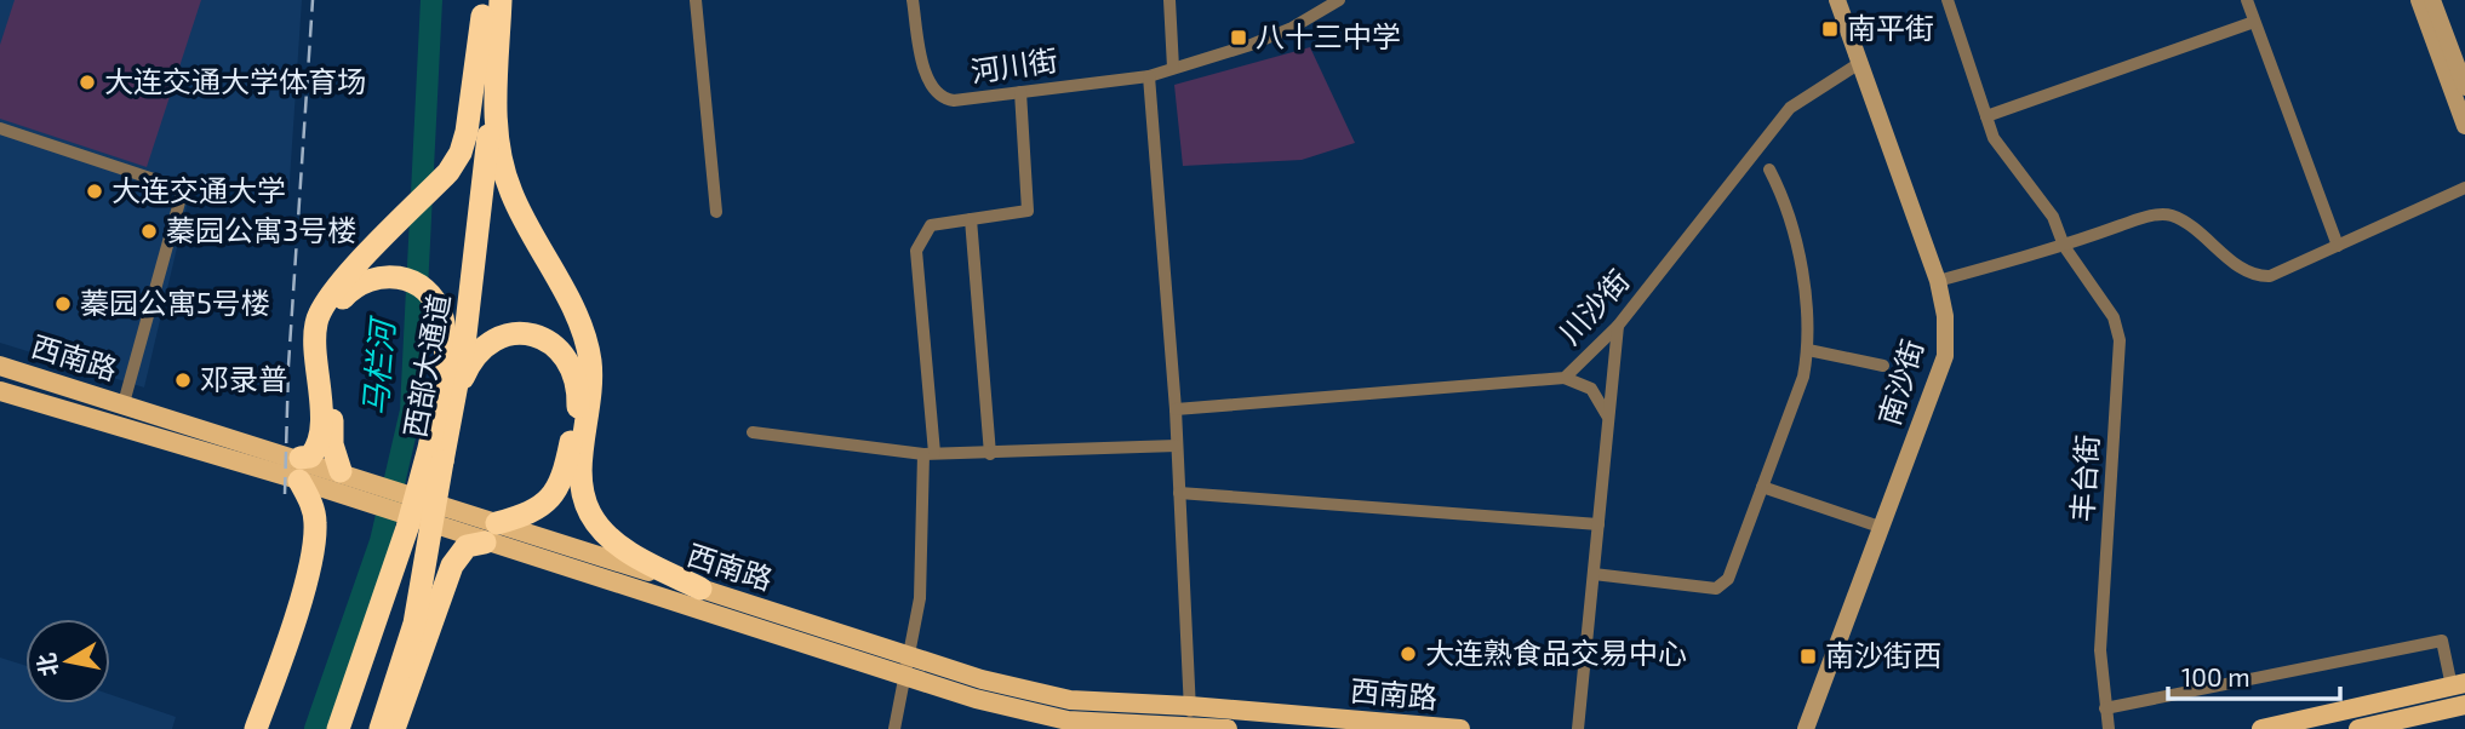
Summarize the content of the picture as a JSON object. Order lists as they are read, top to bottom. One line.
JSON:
{"streets":{"highway":["西部大通道"],"main road":["西南路"],"street":["河川街","川沙街","南沙街","丰台街"]},"crossings":[["川沙街","南沙街"]],"water":["马栏河"],"places":{"transit":["南平街","八十三中学","南沙街西"],"other":["大连交通大学体育场","大连交通大学","蓁园公寓3号楼","蓁园公寓5号楼","邓录普","大连熟食品交易中心"]},"scale_bar":"100 m","north":"left"}
